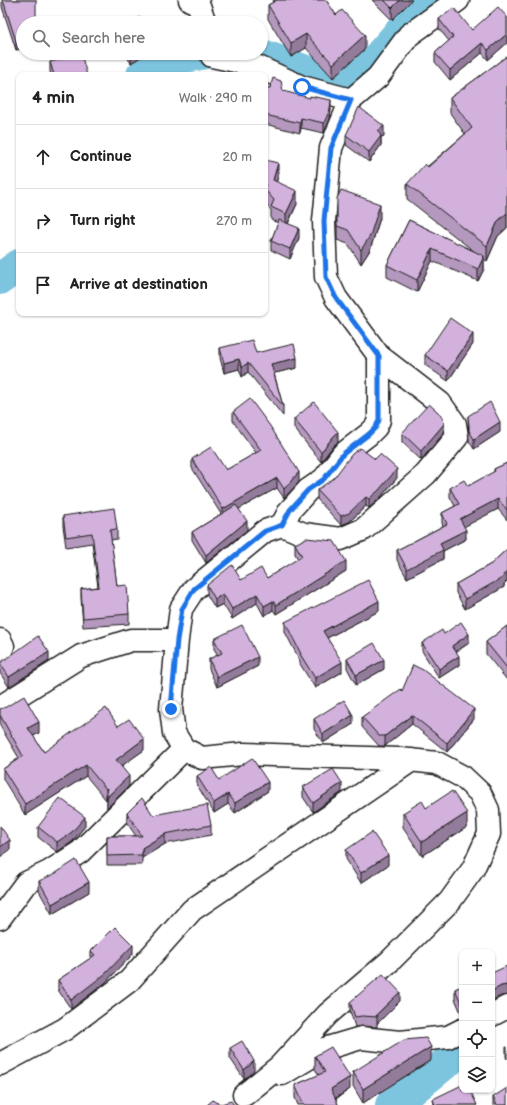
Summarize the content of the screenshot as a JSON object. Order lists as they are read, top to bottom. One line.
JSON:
{"page":{"search":"Search here","heading":["4 min","Walk · 290 m"],"list":[["Continue","20 m"],["Turn right","270 m"],"Arrive at destination"],"map_buttons":["+","−"]}}
